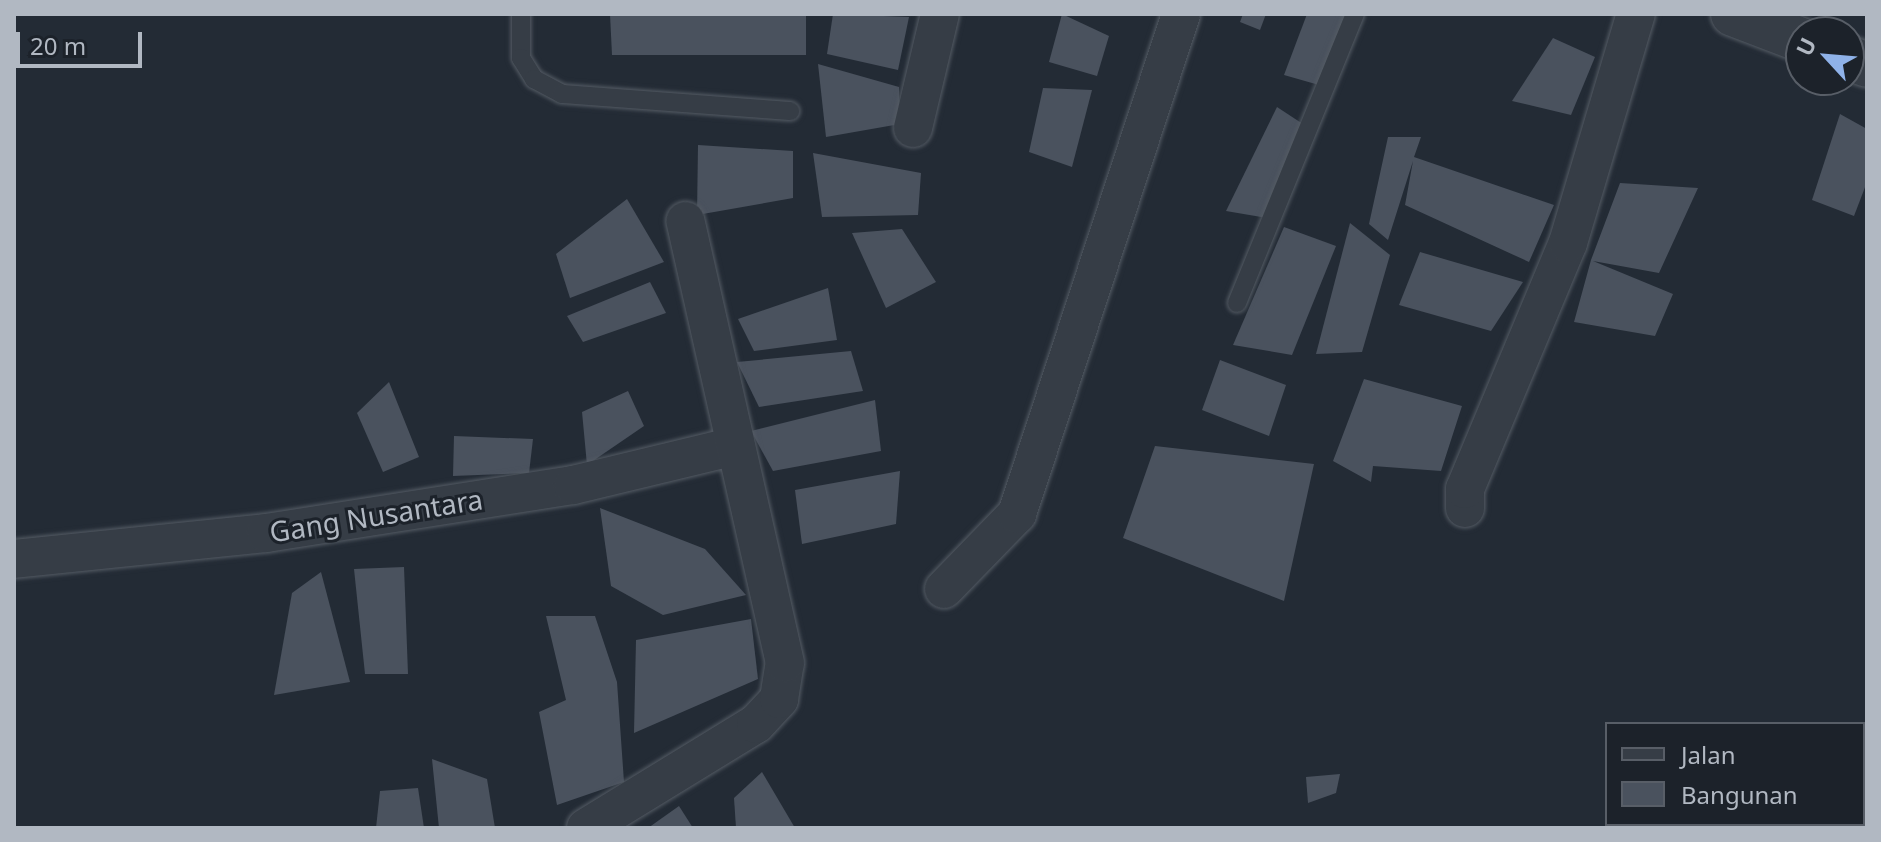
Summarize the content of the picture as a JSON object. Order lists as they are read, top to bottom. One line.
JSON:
{"streets":{"street":["Gang Nusantara"]},"legend":["Jalan","Bangunan"],"scale_bar":"20 m","north":"top left"}
